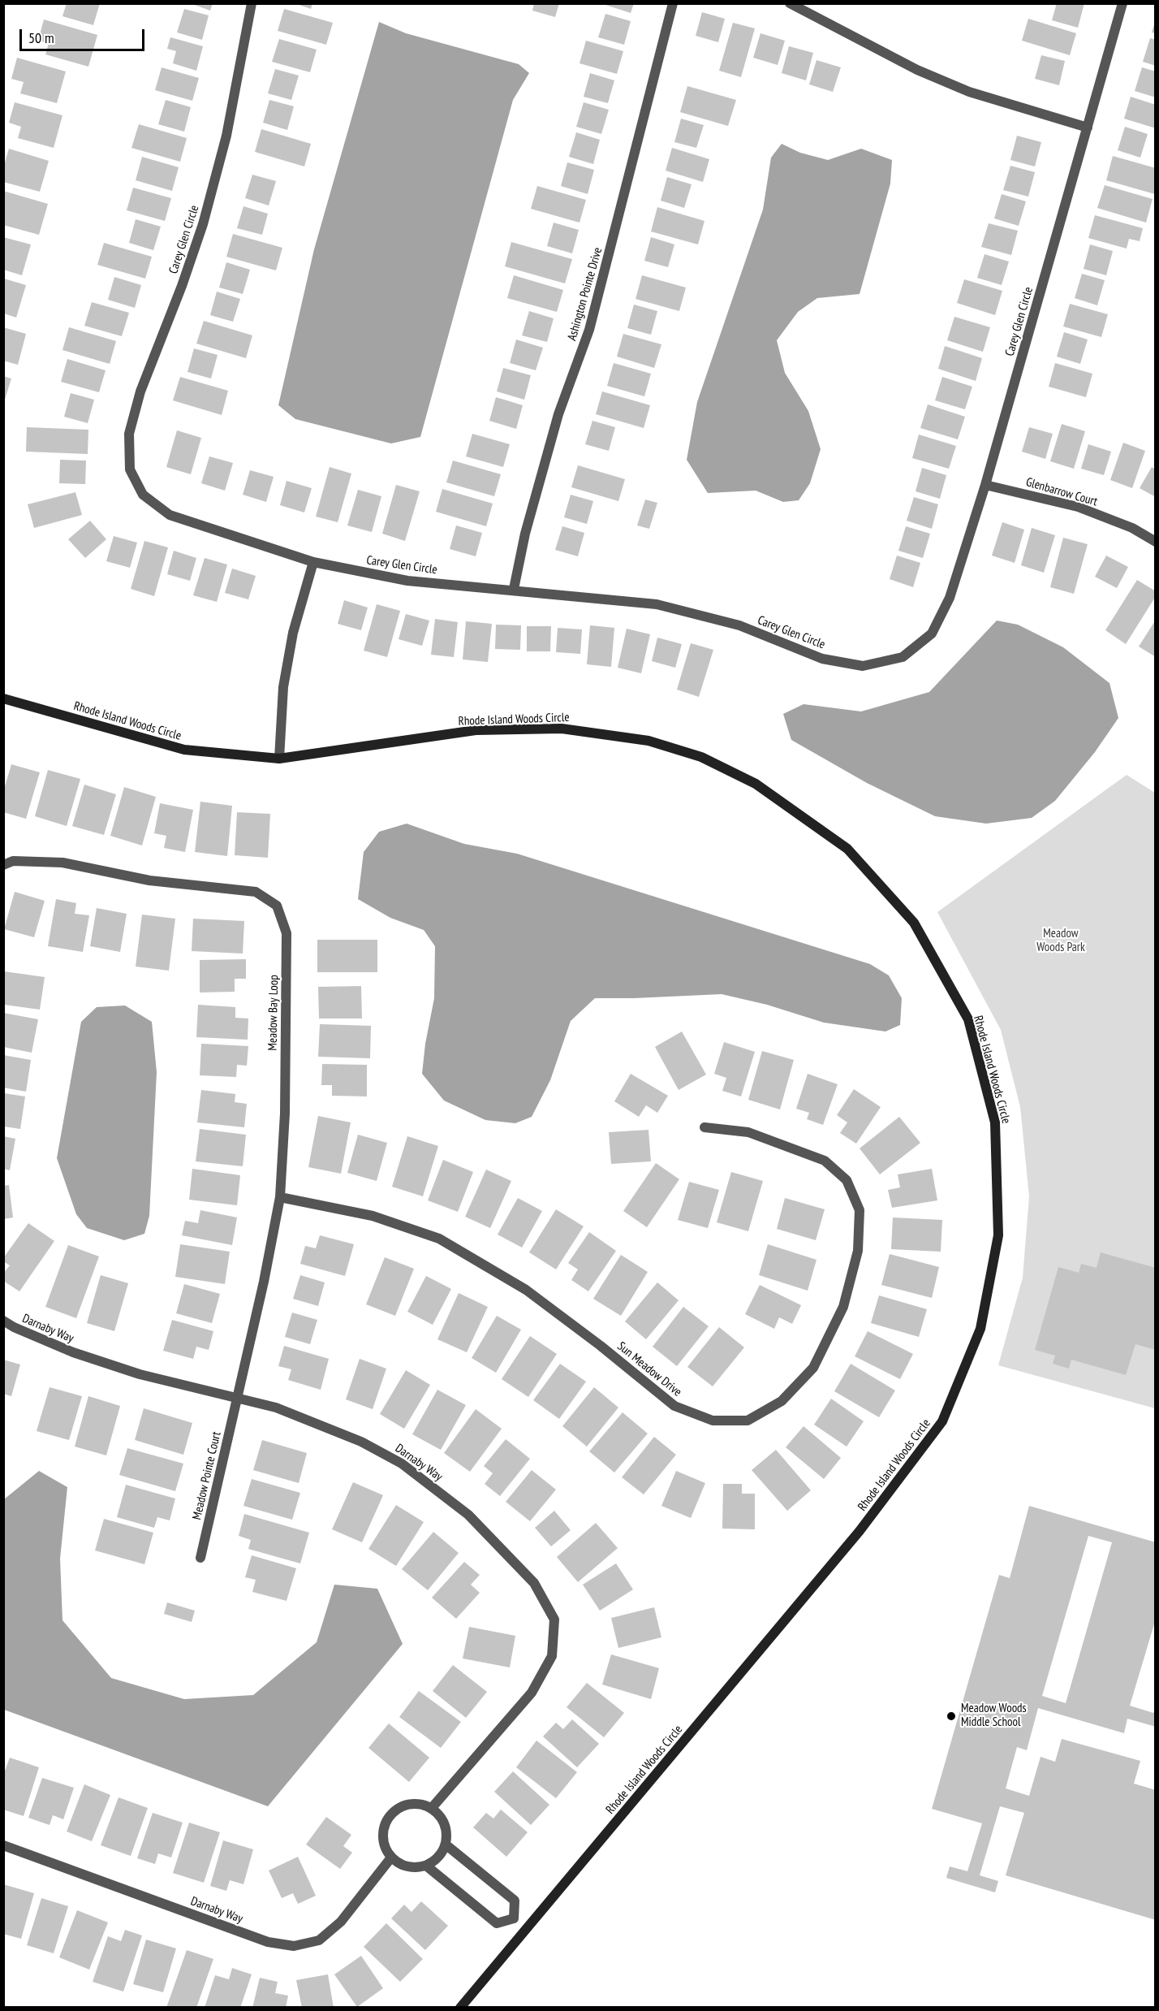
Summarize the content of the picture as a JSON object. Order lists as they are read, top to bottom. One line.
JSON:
{"streets":{"street":["Carey Glen Circle","Ashington Pointe Drive","Glenbarrow Court","Rhode Island Woods Circle","Meadow Bay Loop","Darnaby Way","Sun Meadow Drive","Meadow Pointe Court"]},"crossings":[["Carey Glen Circle","Ashington Pointe Drive"],["Carey Glen Circle","Glenbarrow Court"],["Meadow Bay Loop","Darnaby Way"],["Meadow Bay Loop","Sun Meadow Drive"],["Meadow Bay Loop","Meadow Pointe Court"],["Darnaby Way","Meadow Pointe Court"]],"parks":["Meadow Woods Park"],"places":["Meadow Woods Middle School"],"scale_bar":"50 m"}
